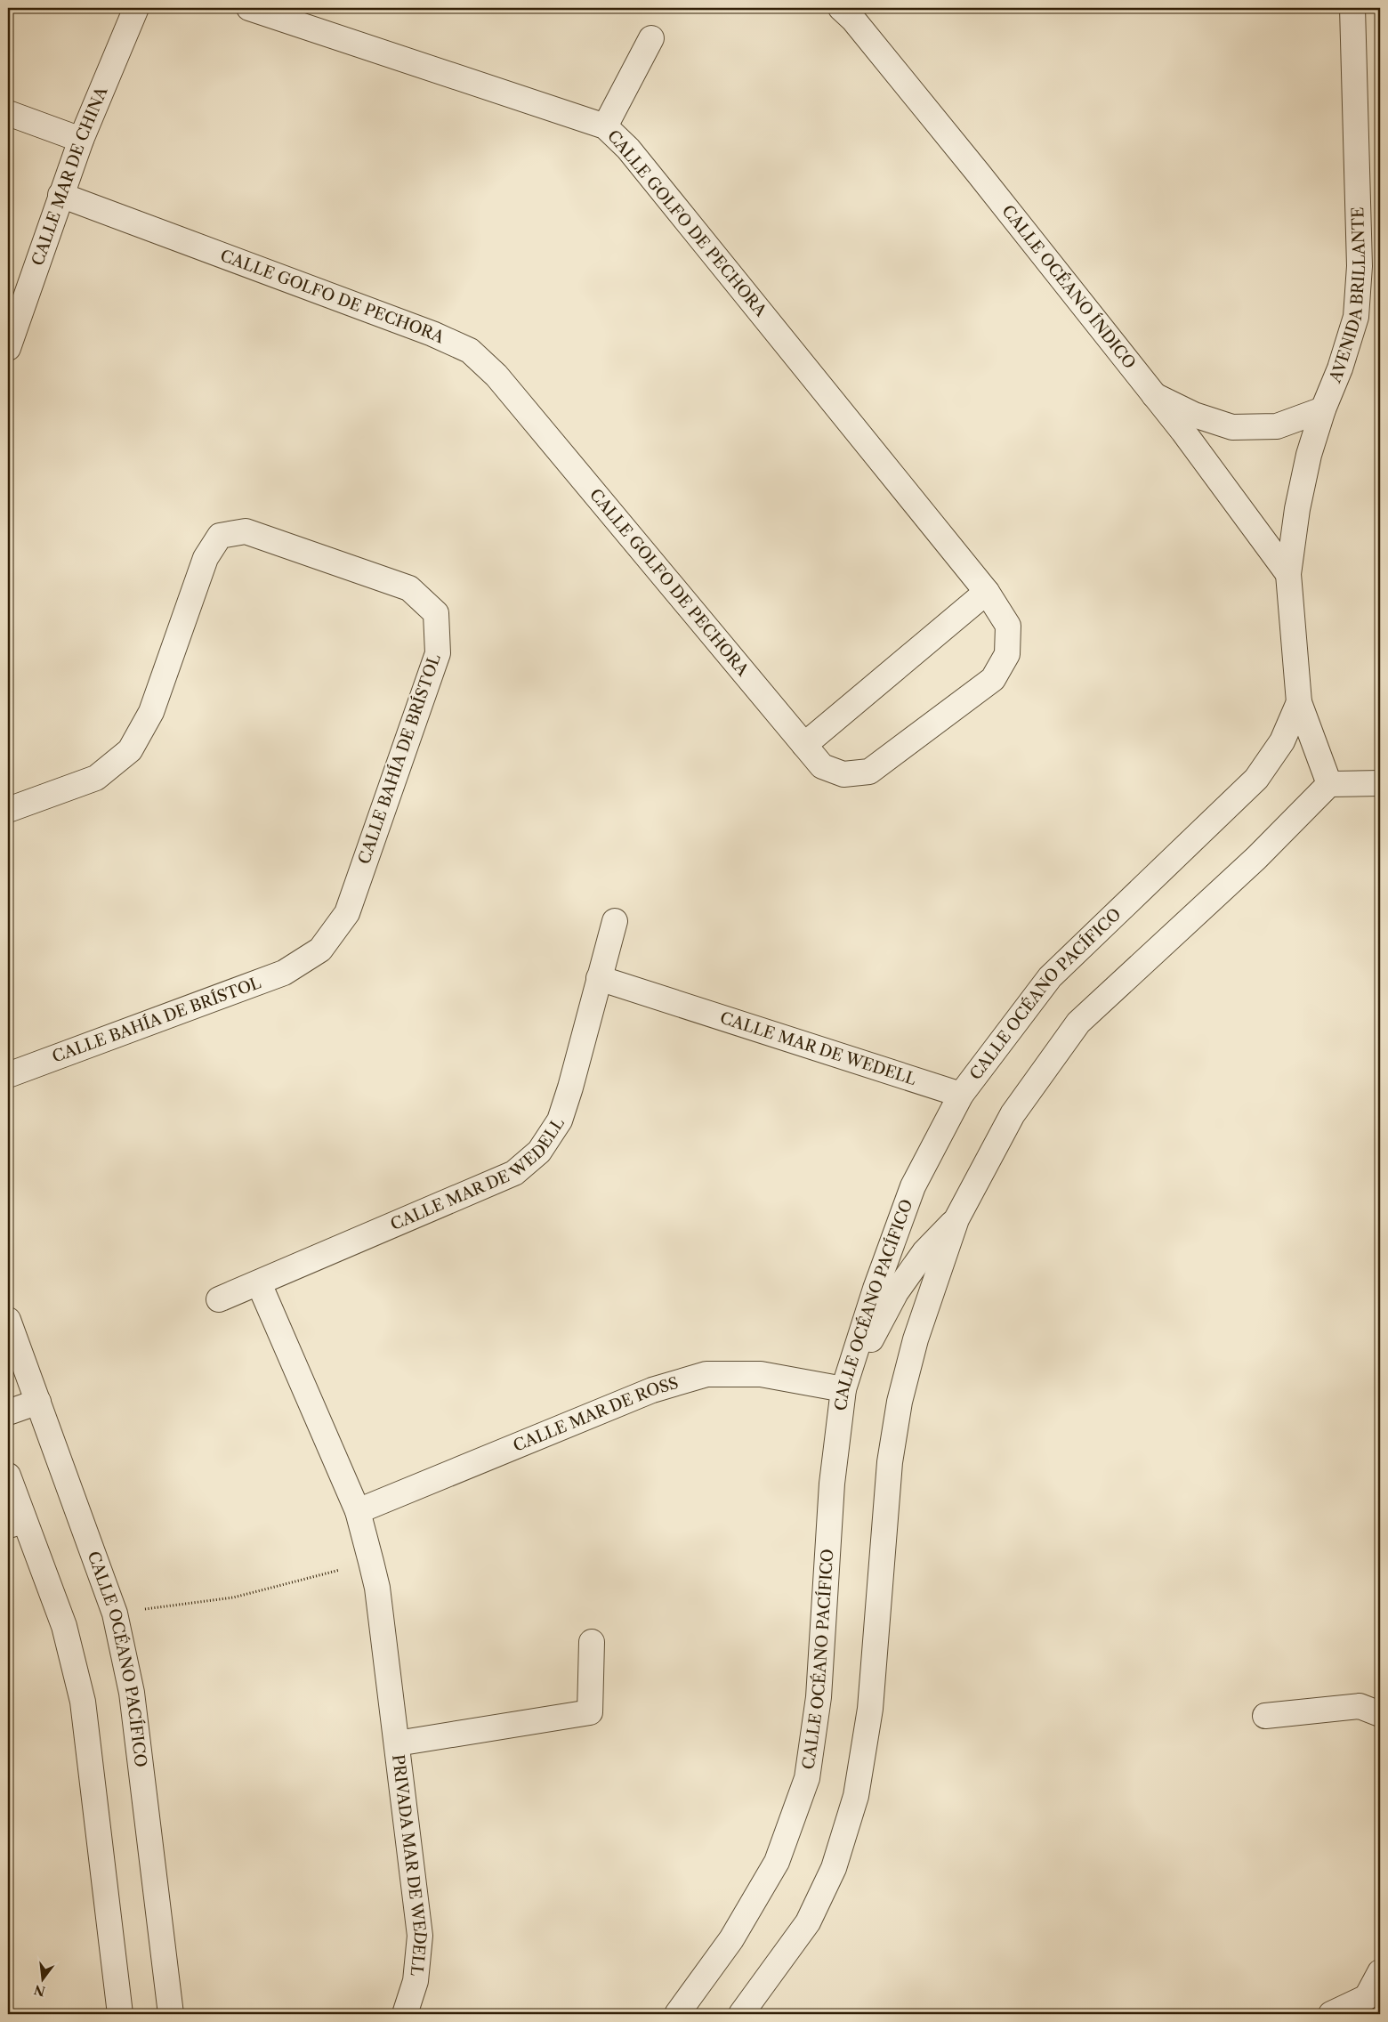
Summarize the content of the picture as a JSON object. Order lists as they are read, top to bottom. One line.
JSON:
{"streets":{"street":["CALLE MAR DE CHINA","CALLE GOLFO DE PECHORA","CALLE OCÉANO ÍNDICO","AVENIDA BRILLANTE","CALLE BAHÍA DE BRÍSTOL","CALLE OCÉANO PACÍFICO","CALLE MAR DE WEDELL","CALLE MAR DE ROSS","PRIVADA MAR DE WEDELL"]},"crossings":[["CALLE MAR DE CHINA","CALLE GOLFO DE PECHORA"],["CALLE OCÉANO ÍNDICO","AVENIDA BRILLANTE"],["AVENIDA BRILLANTE","CALLE OCÉANO PACÍFICO"],["CALLE OCÉANO PACÍFICO","CALLE MAR DE WEDELL"],["CALLE OCÉANO PACÍFICO","CALLE MAR DE ROSS"],["CALLE MAR DE ROSS","PRIVADA MAR DE WEDELL"]],"north":"bottom"}
